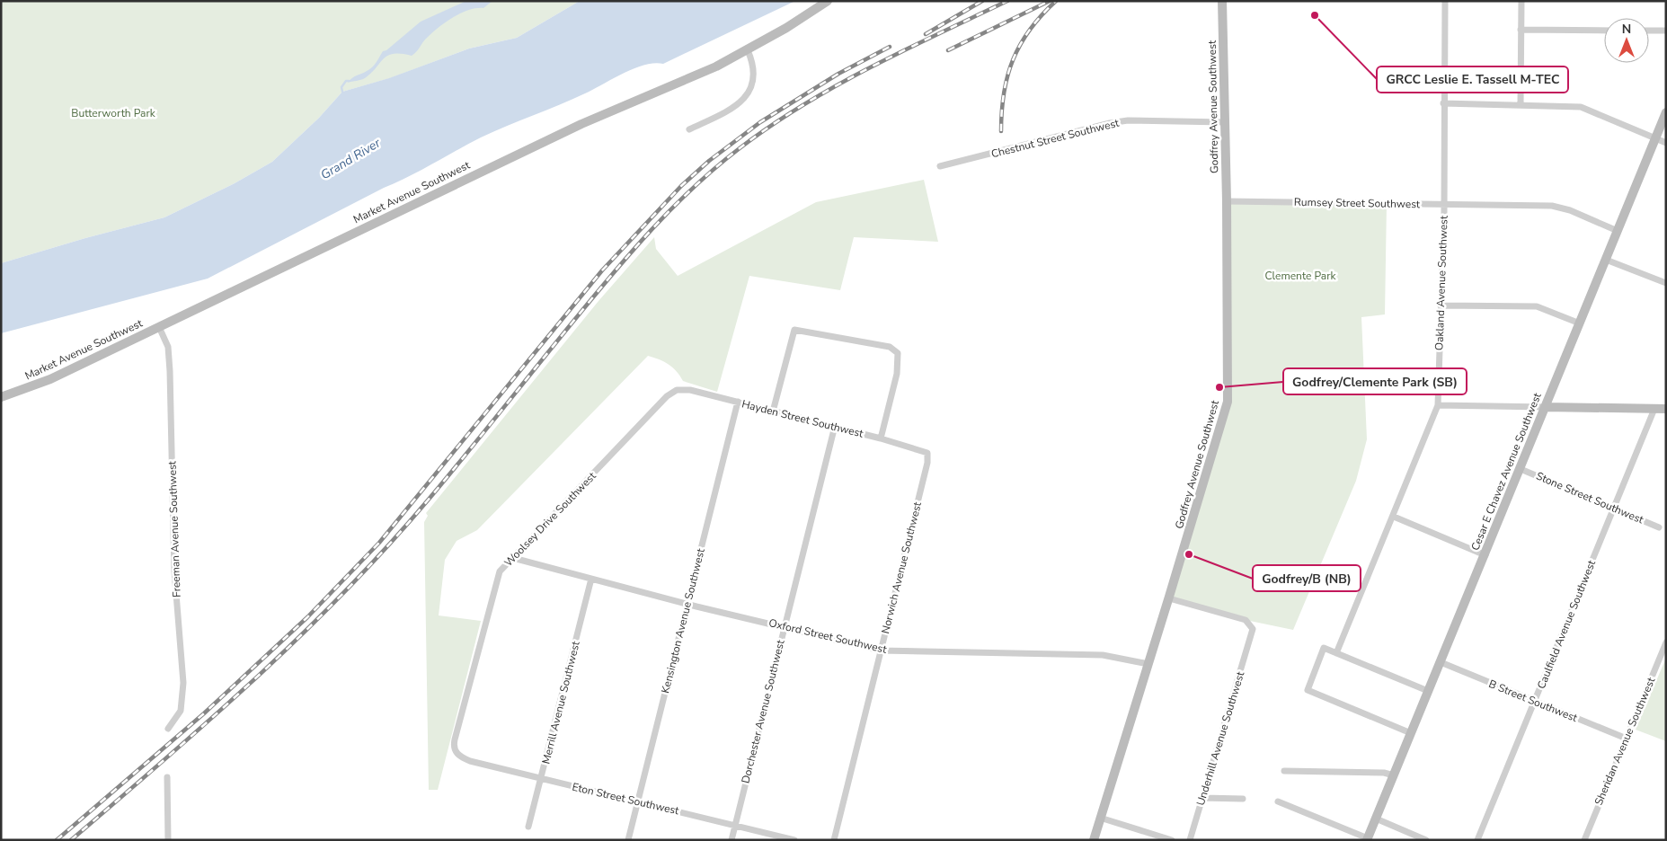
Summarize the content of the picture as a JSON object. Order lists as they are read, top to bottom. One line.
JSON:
{"streets":{"main road":["Godfrey Avenue Southwest","Market Avenue Southwest","Cesar E Chavez Avenue Southwest"],"street":["Chestnut Street Southwest","Rumsey Street Southwest","Oakland Avenue Southwest","Hayden Street Southwest","Stone Street Southwest","Woolsey Drive Southwest","Freeman Avenue Southwest","Norwich Avenue Southwest","Kensington Avenue Southwest","Caulfield Avenue Southwest","Oxford Street Southwest","B Street Southwest","Merrill Avenue Southwest","Dorchester Avenue Southwest","Underhill Avenue Southwest","Sheridan Avenue Southwest","Eton Street Southwest"]},"crossings":[["Godfrey Avenue Southwest","Chestnut Street Southwest"],["Godfrey Avenue Southwest","Rumsey Street Southwest"],["Godfrey Avenue Southwest","Oxford Street Southwest"],["Godfrey Avenue Southwest","Underhill Avenue Southwest"],["Market Avenue Southwest","Freeman Avenue Southwest"],["Rumsey Street Southwest","Oakland Avenue Southwest"],["Rumsey Street Southwest","Cesar E Chavez Avenue Southwest"],["Hayden Street Southwest","Woolsey Drive Southwest"],["Hayden Street Southwest","Norwich Avenue Southwest"],["Hayden Street Southwest","Kensington Avenue Southwest"],["Hayden Street Southwest","Dorchester Avenue Southwest"],["Cesar E Chavez Avenue Southwest","Stone Street Southwest"],["Cesar E Chavez Avenue Southwest","B Street Southwest"],["Stone Street Southwest","Caulfield Avenue Southwest"],["Woolsey Drive Southwest","Oxford Street Southwest"],["Woolsey Drive Southwest","Eton Street Southwest"],["Norwich Avenue Southwest","Oxford Street Southwest"],["Kensington Avenue Southwest","Oxford Street Southwest"],["Kensington Avenue Southwest","Eton Street Southwest"],["Caulfield Avenue Southwest","B Street Southwest"],["Oxford Street Southwest","Merrill Avenue Southwest"],["Oxford Street Southwest","Dorchester Avenue Southwest"],["B Street Southwest","Sheridan Avenue Southwest"],["Merrill Avenue Southwest","Eton Street Southwest"],["Dorchester Avenue Southwest","Eton Street Southwest"]],"water":["Grand River"],"parks":["Butterworth Park","Clemente Park"],"places":["GRCC Leslie E. Tassell M-TEC","Godfrey/Clemente Park (SB)","Godfrey/B (NB)"],"north":"top"}
